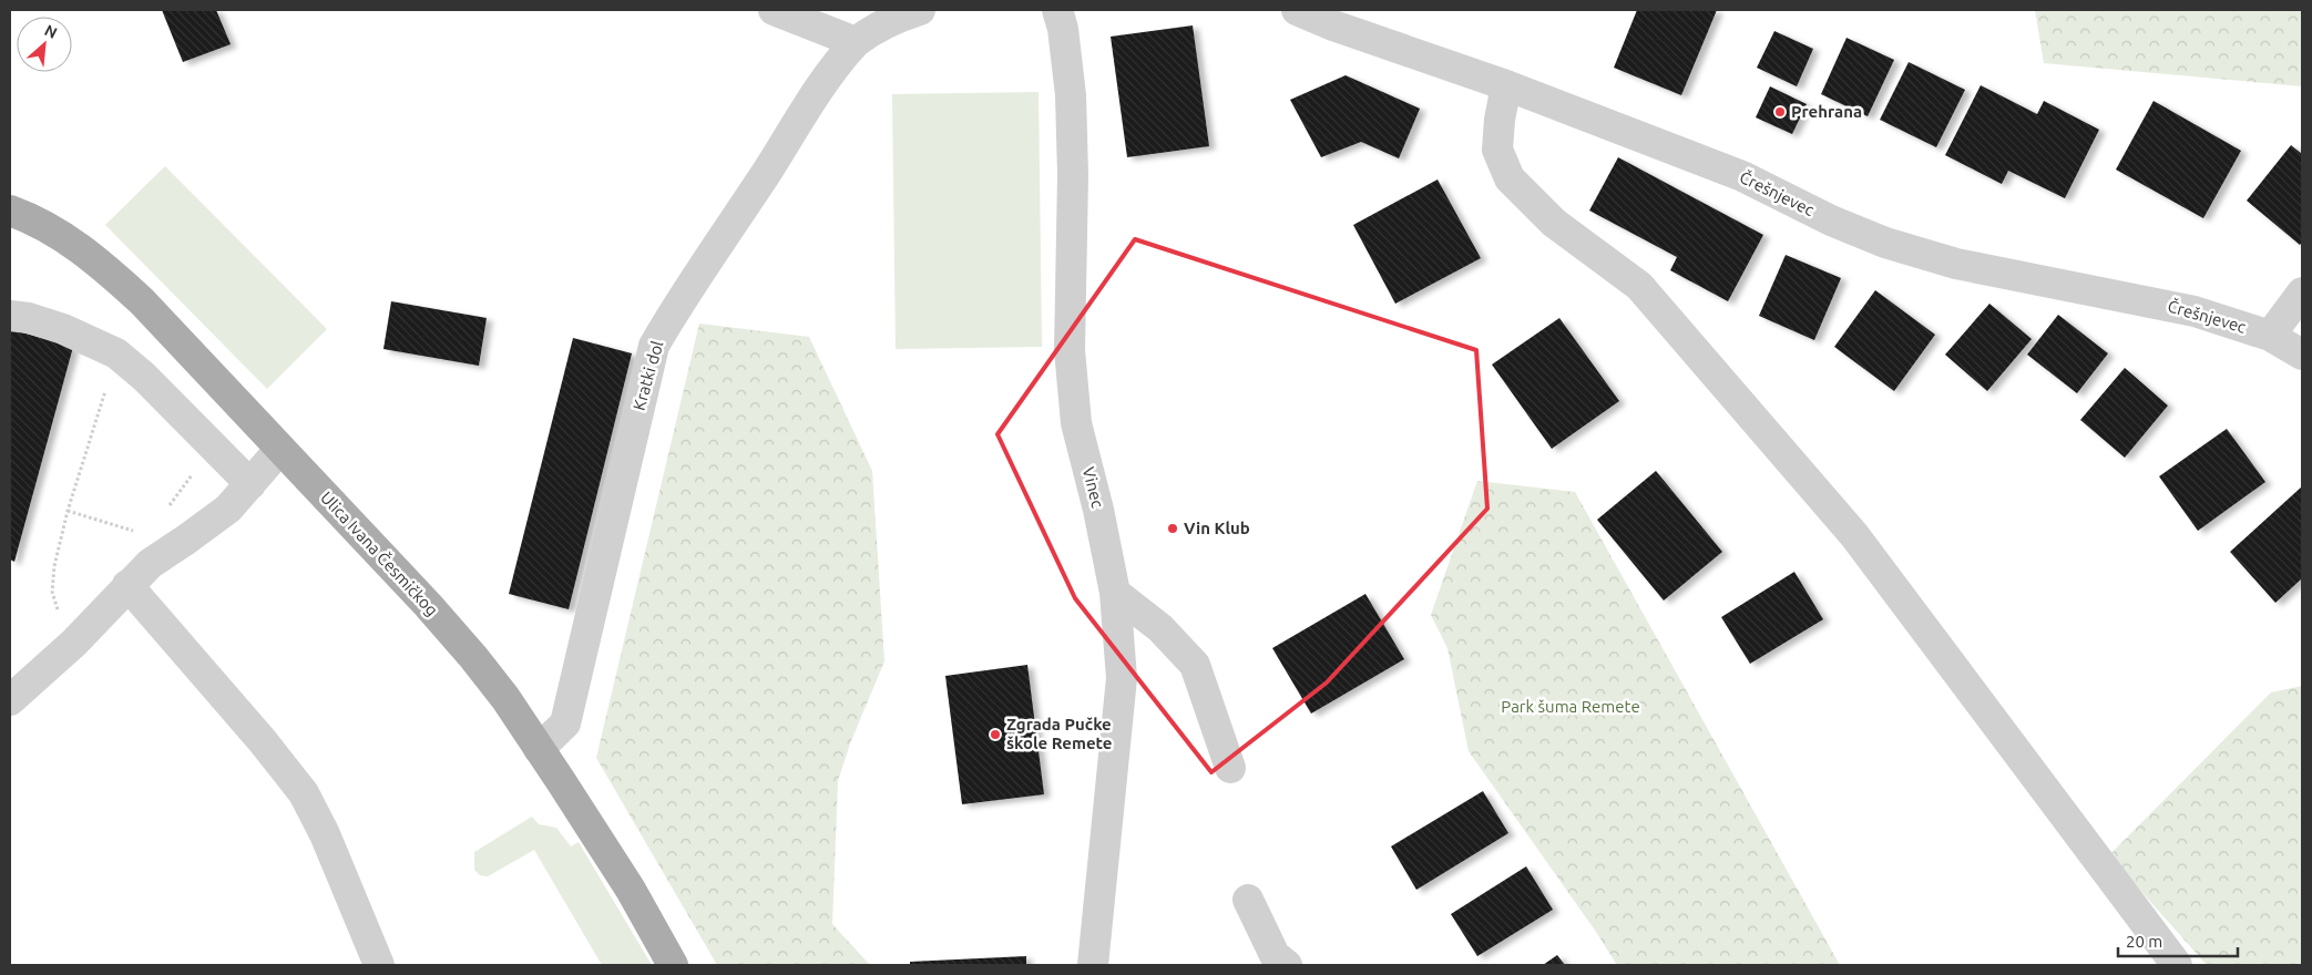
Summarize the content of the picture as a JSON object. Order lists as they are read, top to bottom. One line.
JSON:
{"streets":{"main road":["Ulica Ivana Česmičkog"],"street":["Črešnjevec","Kratki dol","Vinec"]},"crossings":[["Kratki dol","Ulica Ivana Česmičkog"]],"parks":["Park šuma Remete"],"places":["Prehrana","Vin Klub","Zgrada Pučke škole Remete"],"scale_bar":"20 m","north":"top right"}
